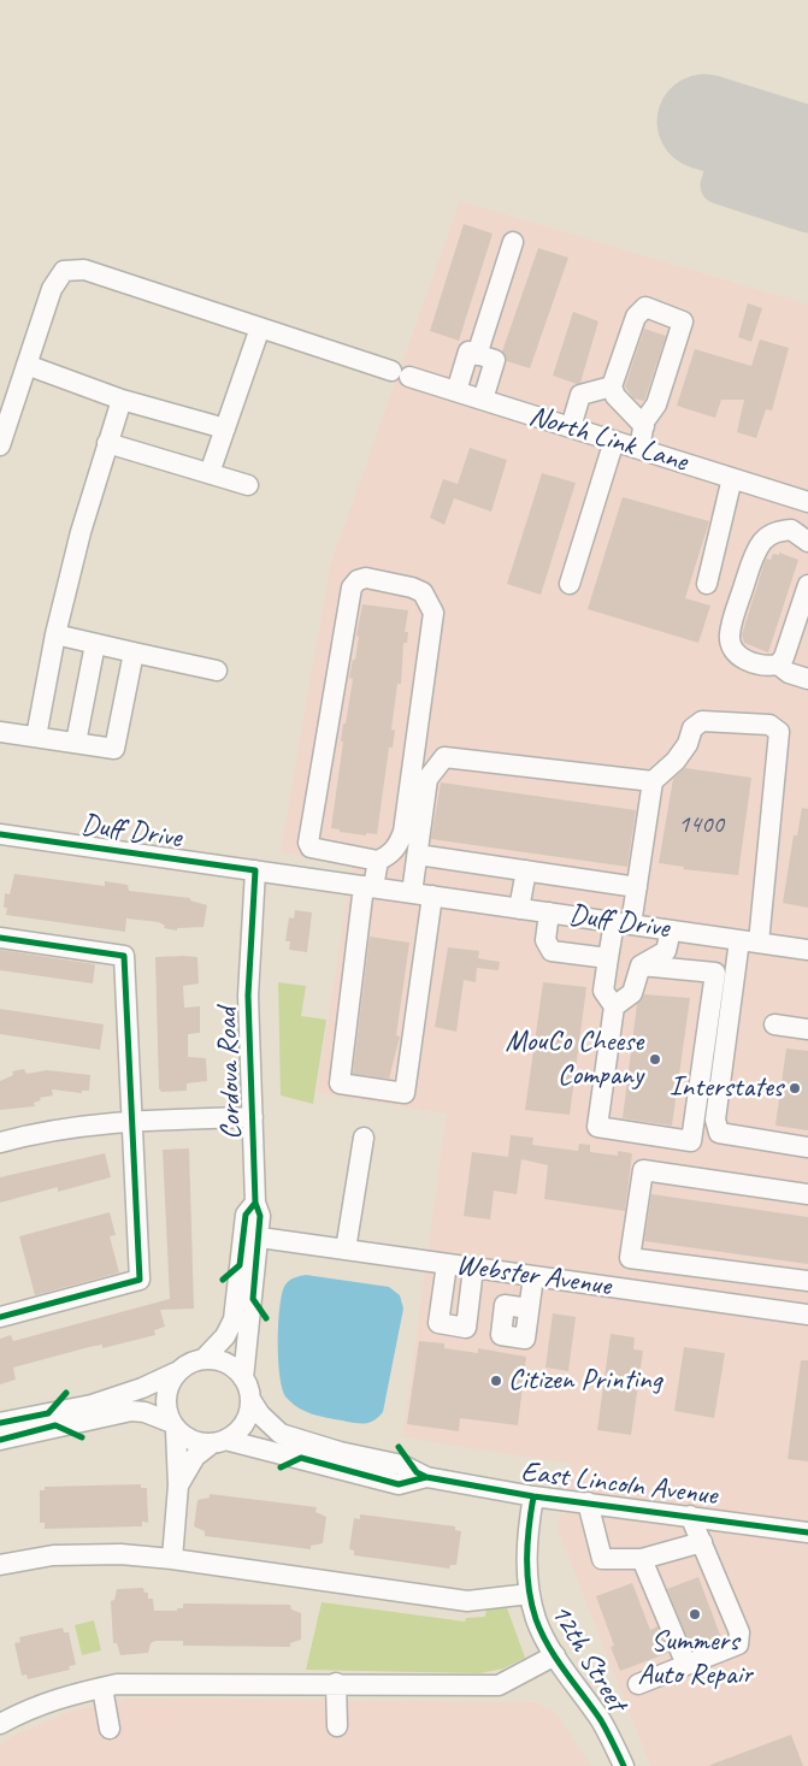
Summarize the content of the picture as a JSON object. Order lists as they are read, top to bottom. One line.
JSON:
{"streets":{"street":["North Link Lane","Duff Drive","Cordova Road","Webster Avenue","East Lincoln Avenue","12th Street"]},"crossings":[["Duff Drive","Cordova Road"],["Cordova Road","Webster Avenue"],["Cordova Road","East Lincoln Avenue"],["East Lincoln Avenue","12th Street"]],"places":["MouCo Cheese Company","Interstates","Citizen Printing","Summers Auto Repair"],"house_numbers":["1400"]}
